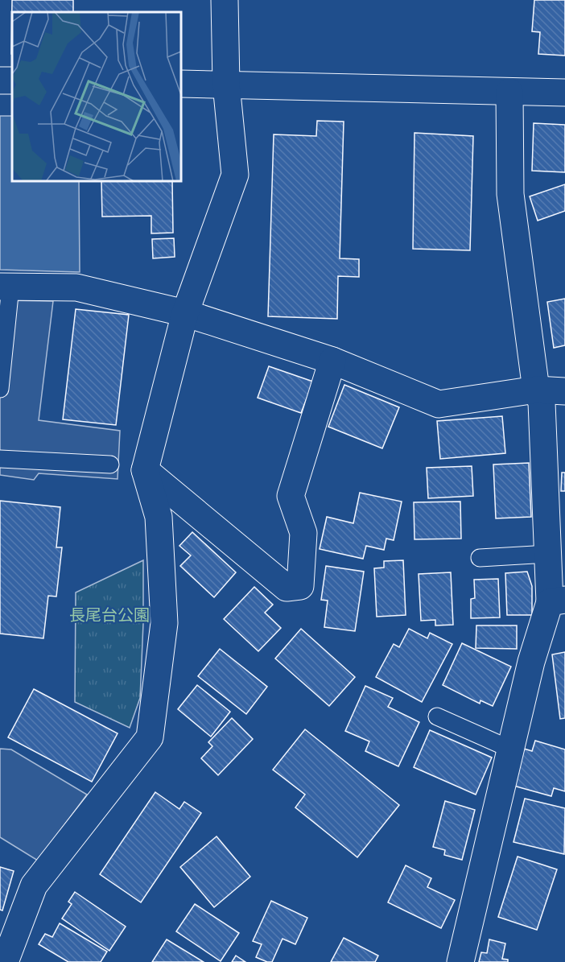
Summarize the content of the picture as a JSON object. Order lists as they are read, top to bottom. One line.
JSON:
{"parks":["長尾台公園"]}
